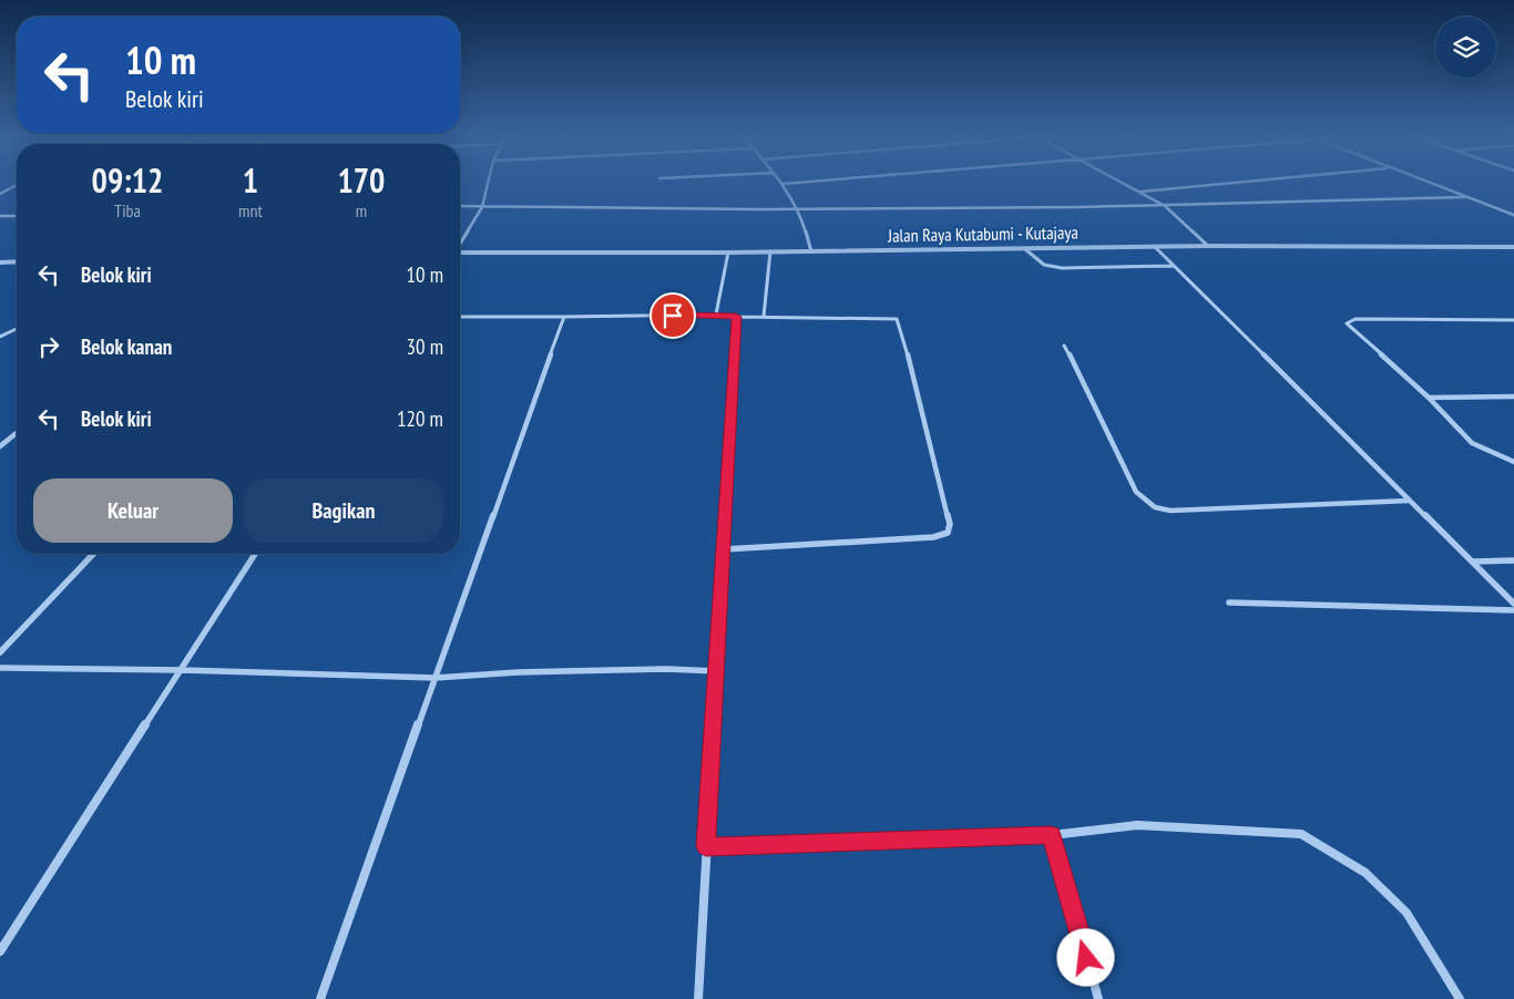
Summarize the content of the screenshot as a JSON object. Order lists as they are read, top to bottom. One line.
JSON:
{"streets":{"street":["Jalan Raya Kutabumi - Kutajaya"]},"page":{"turn":["10 m","Belok kiri"],"eta":["09:12","Tiba","1","mnt","170","m"],"list":[{"name":"Belok kiri","value":"10 m"},{"name":"Belok kanan","value":"30 m"},{"name":"Belok kiri","value":"120 m"}],"buttons":["Keluar","Bagikan"]}}
